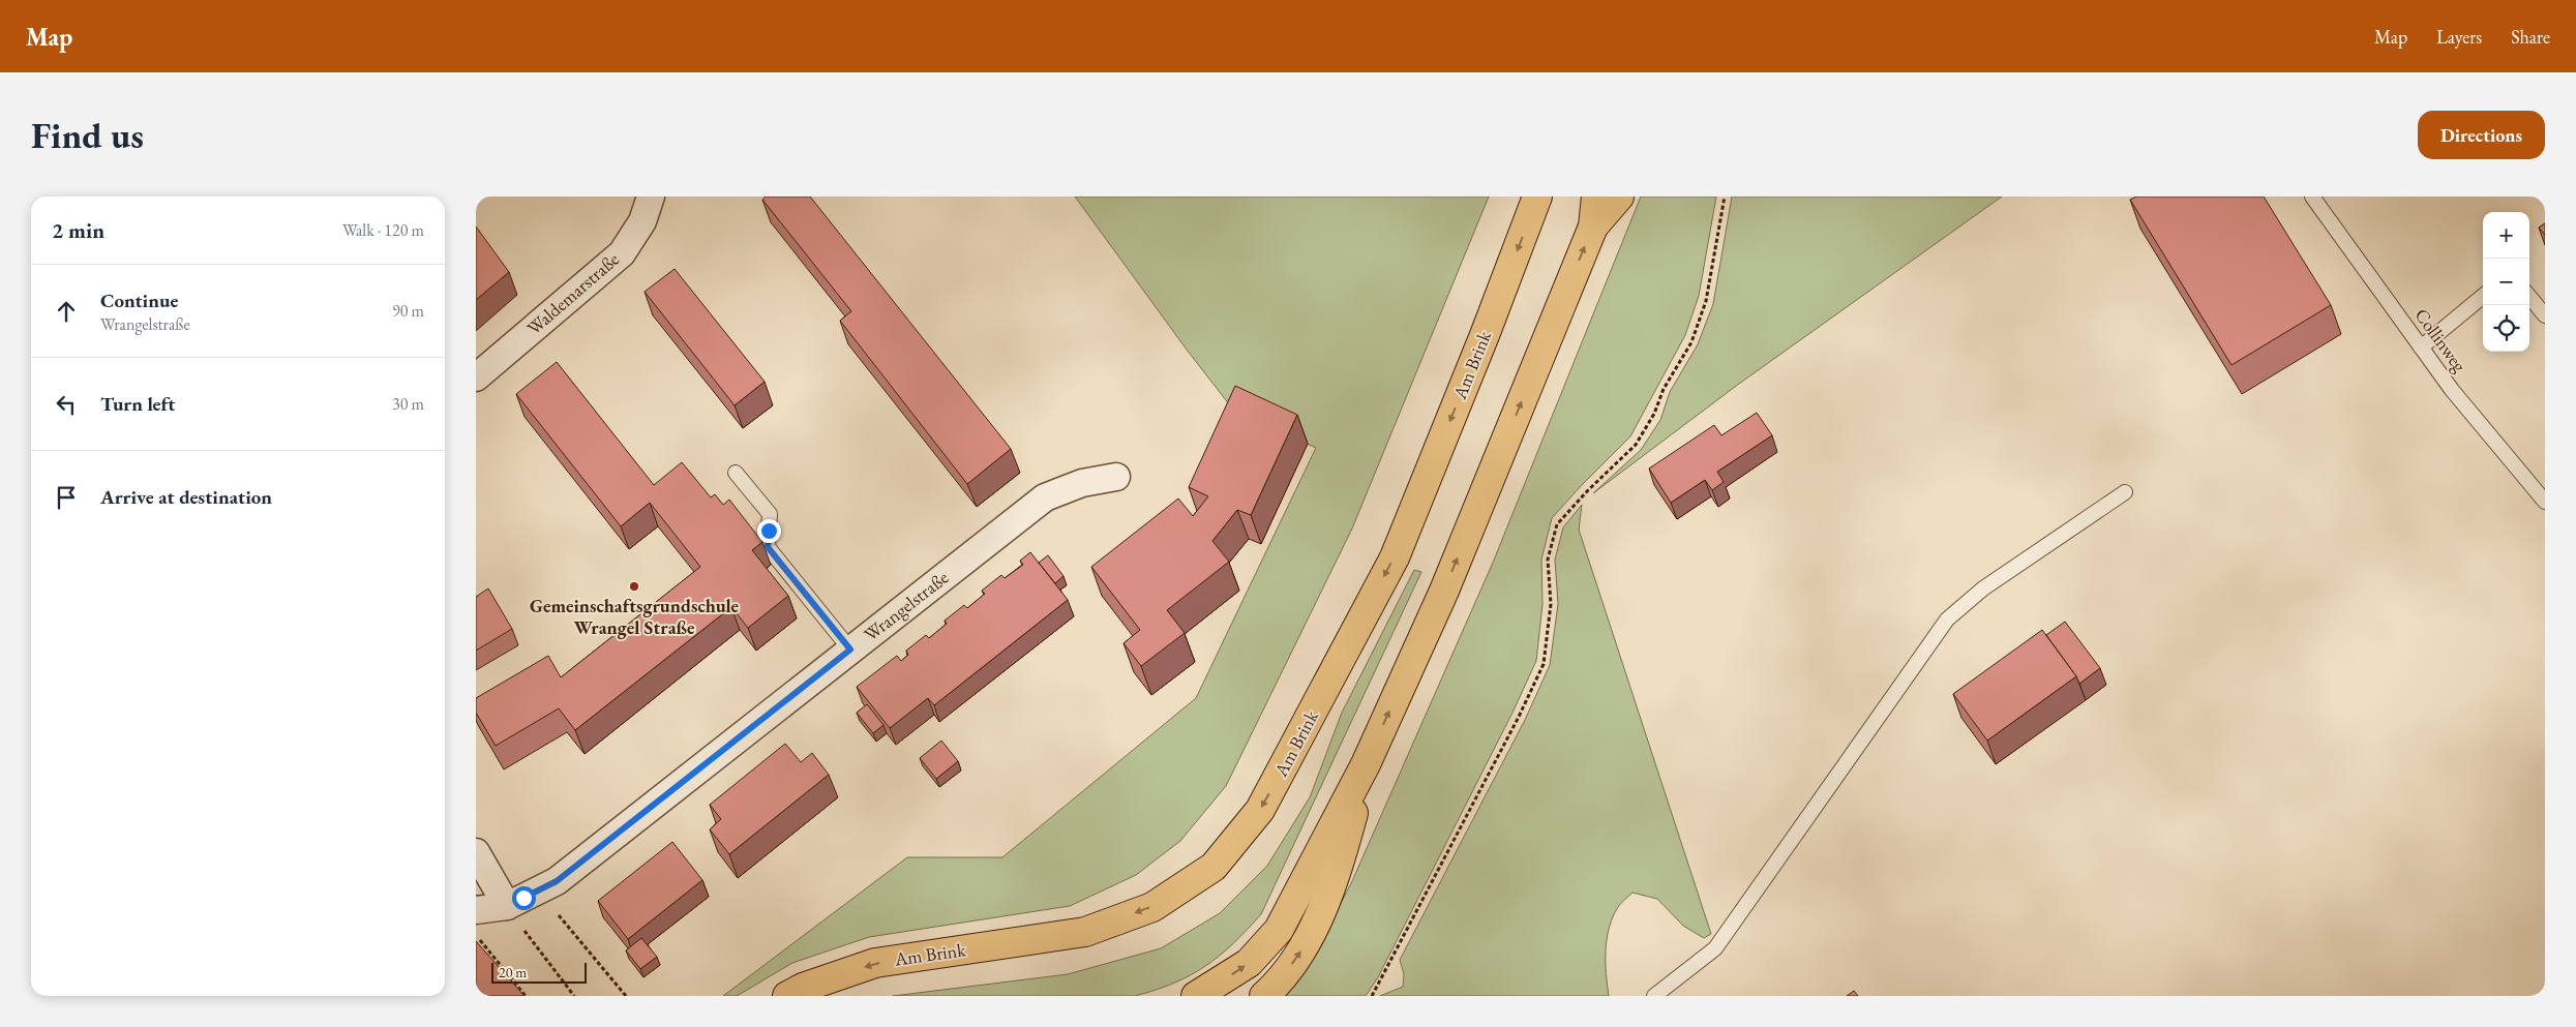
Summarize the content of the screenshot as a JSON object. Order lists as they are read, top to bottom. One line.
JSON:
{"streets":{"highway":["Am Brink"],"street":["Waldemarstraße","Wrangelstraße"],"lane":["Collinweg"]},"places":["Gemeinschaftsgrundschule Wrangel Straße"],"scale_bar":"20 m","page":{"header":"Map","nav":["Map","Layers","Share"],"buttons":"Directions","title":"Find us","heading":["2 min","Walk · 120 m"],"map_buttons":["+","−"],"list":[["Continue","Wrangelstraße","90 m"],["Turn left","30 m"],"Arrive at destination"],"scale":"20 m"}}
